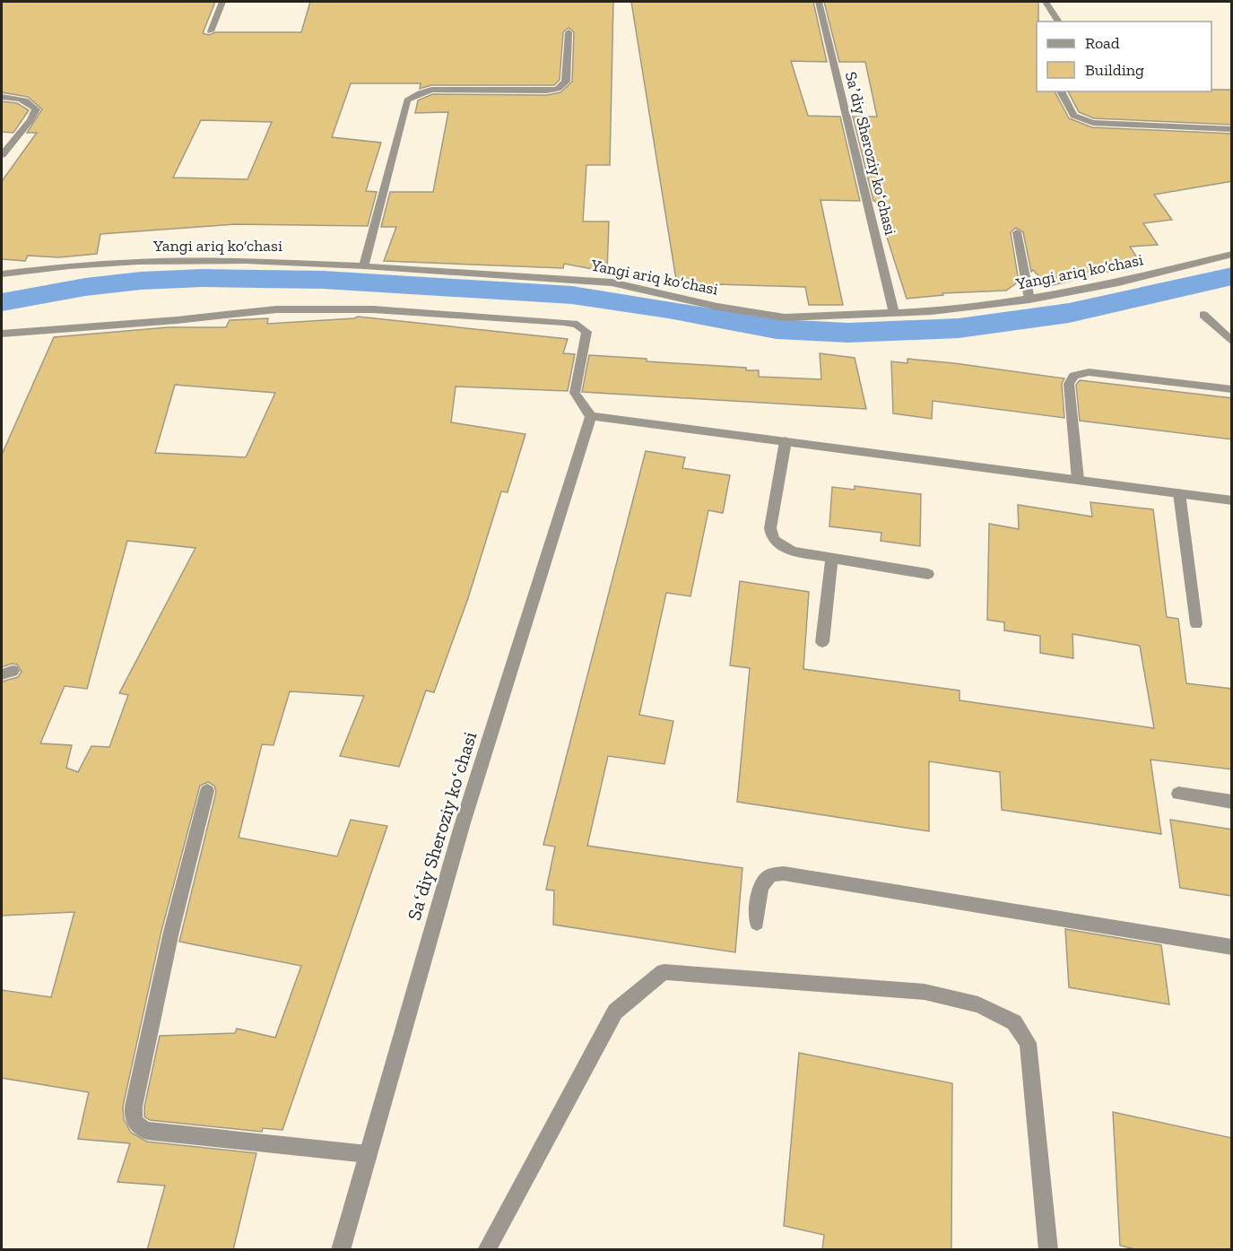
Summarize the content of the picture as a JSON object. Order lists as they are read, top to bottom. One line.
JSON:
{"streets":{"street":["Saʼdiy Sheroziy koʻchasi","Yangi ariq ko‘chasi","Saʻdiy Sheroziy koʻchasi"]},"crossings":[["Saʼdiy Sheroziy koʻchasi","Yangi ariq ko‘chasi"]],"legend":["Road","Building"]}
